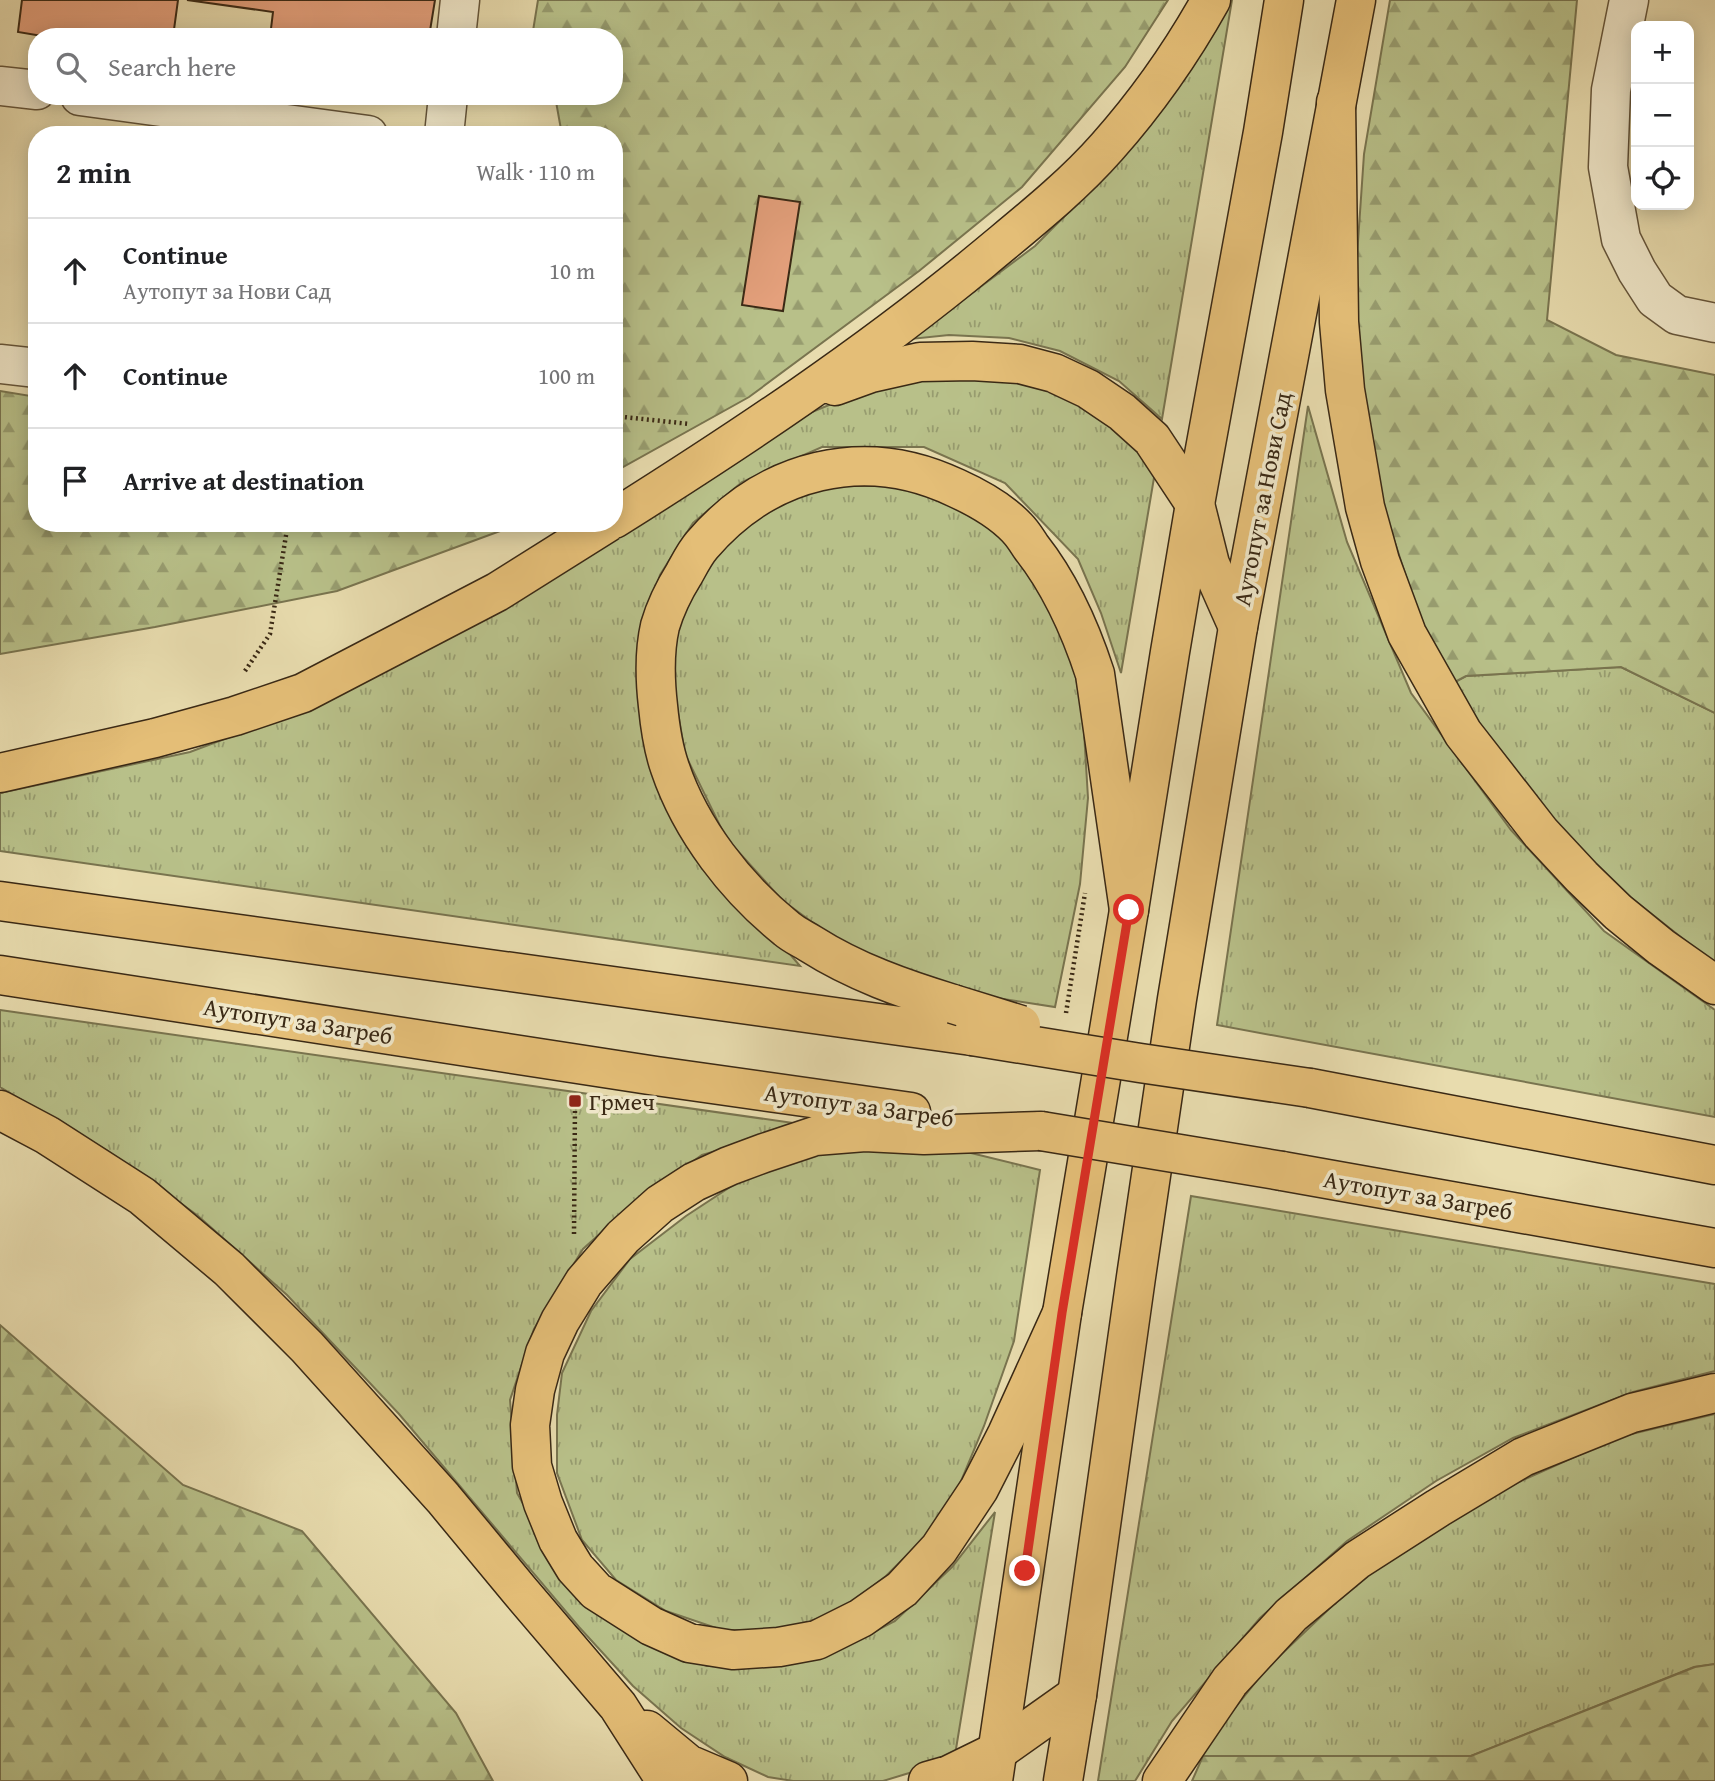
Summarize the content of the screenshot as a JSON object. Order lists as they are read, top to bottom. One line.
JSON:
{"streets":{"main road":["Аутопут за Нови Сад","Аутопут за Загреб"]},"places":{"transit":["Грмеч"]},"page":{"map_buttons":["+","−"],"search":"Search here","heading":["2 min","Walk · 110 m"],"list":[["Continue","Аутопут за Нови Сад","10 m"],["Continue","100 m"],"Arrive at destination"]}}
